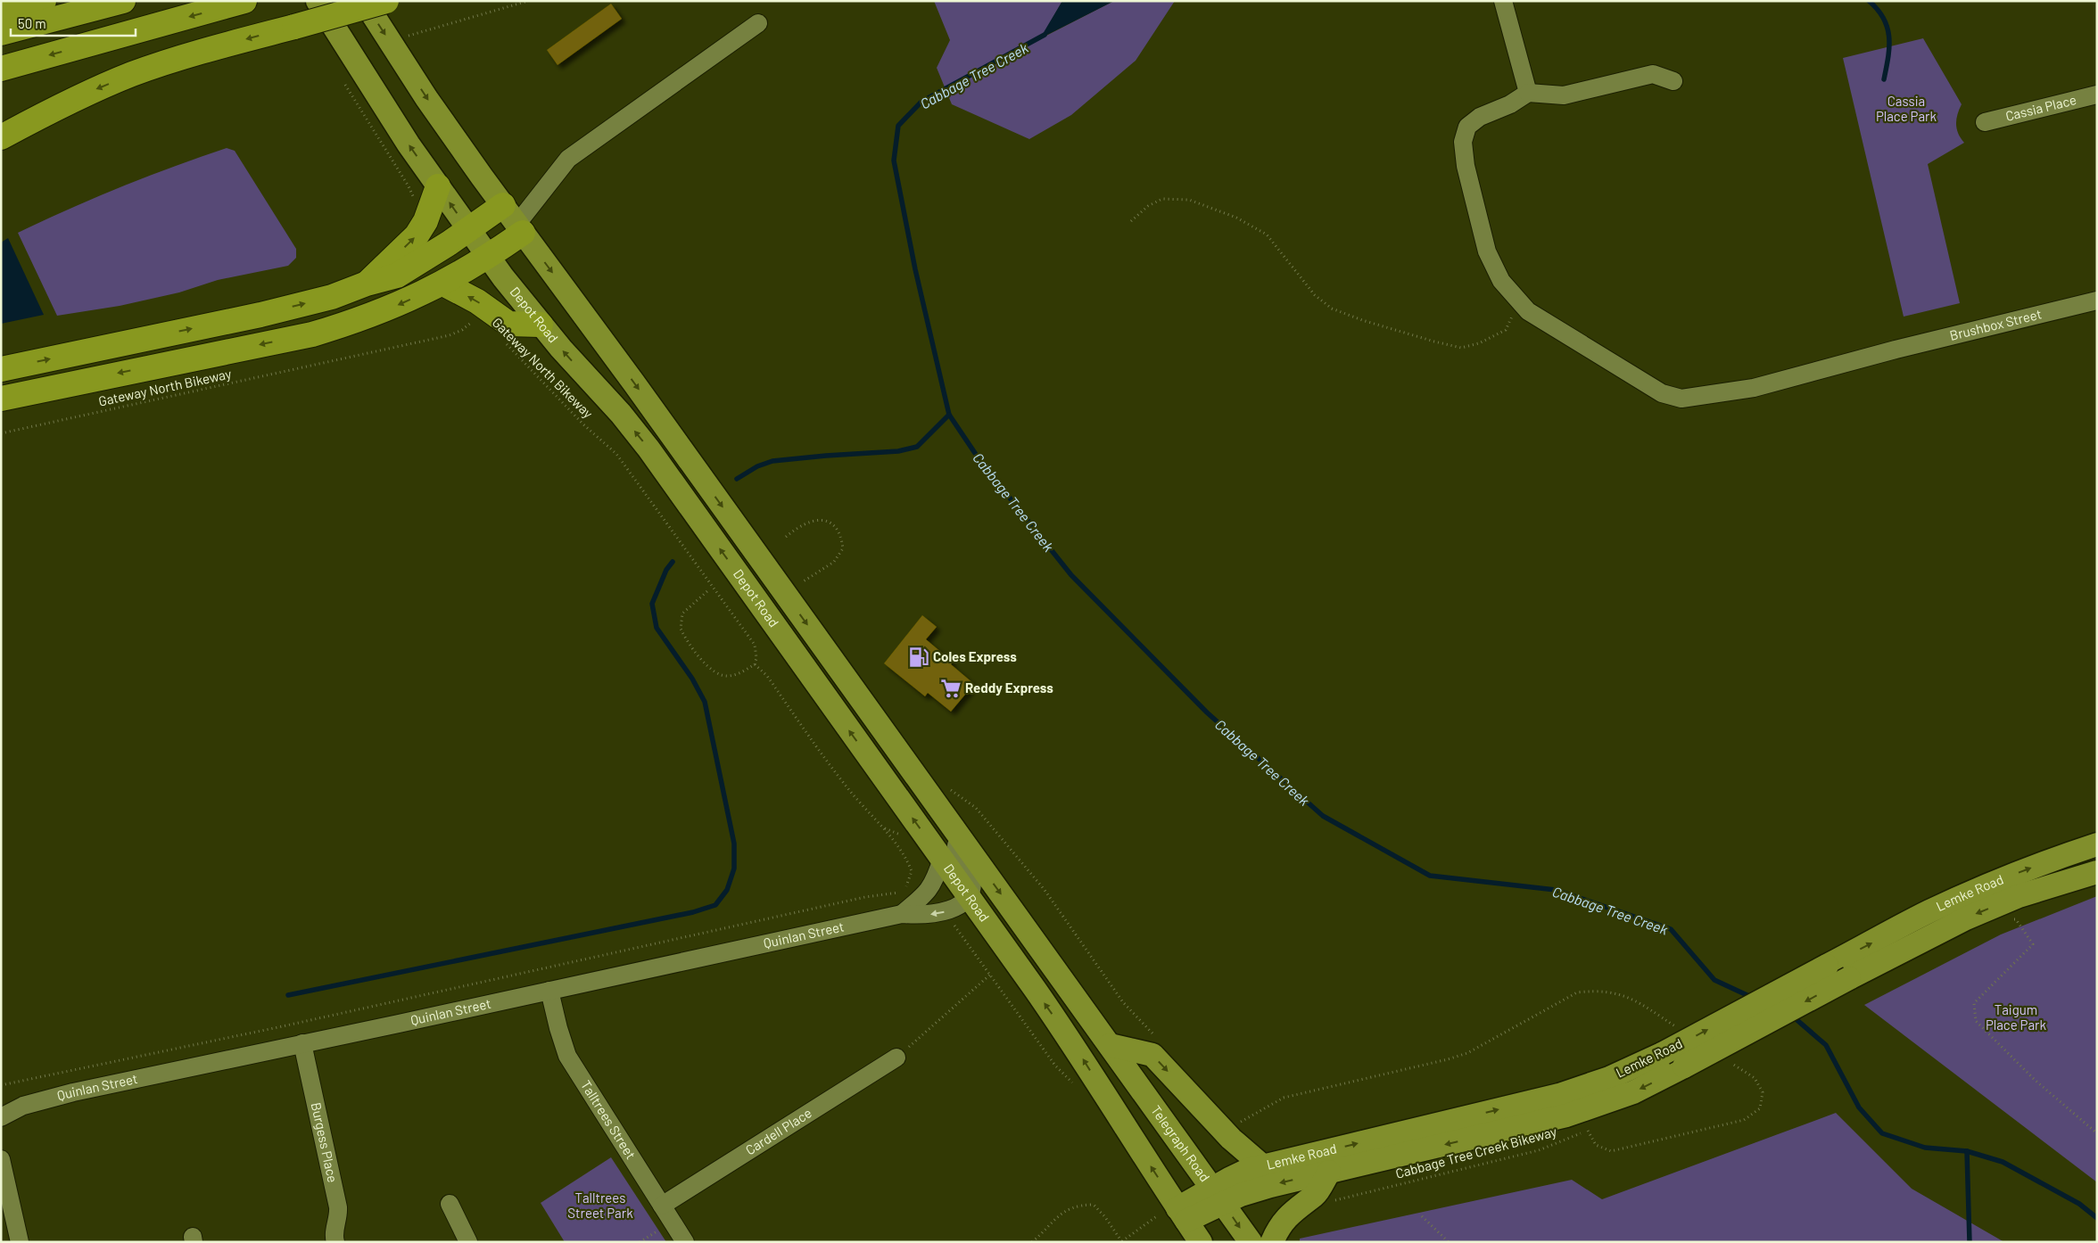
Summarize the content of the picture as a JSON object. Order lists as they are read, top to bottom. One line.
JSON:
{"streets":{"main road":["Depot Road","Lemke Road","Telegraph Road"],"street":["Cassia Place","Brushbox Street","Quinlan Street","Talltrees Street","Cardell Place","Burgess Place"],"path":["Gateway North Bikeway","Cabbage Tree Creek Bikeway"]},"crossings":[["Depot Road","Lemke Road"],["Depot Road","Quinlan Street"],["Depot Road","Telegraph Road"],["Lemke Road","Telegraph Road"],["Quinlan Street","Talltrees Street"],["Quinlan Street","Burgess Place"],["Talltrees Street","Cardell Place"]],"water":["Cabbage Tree Creek"],"parks":["Cassia Place Park","Taigum Place Park","Talltrees Street Park"],"places":{"fuel station":["Coles Express"],"supermarket":["Reddy Express"]},"scale_bar":"50 m"}
